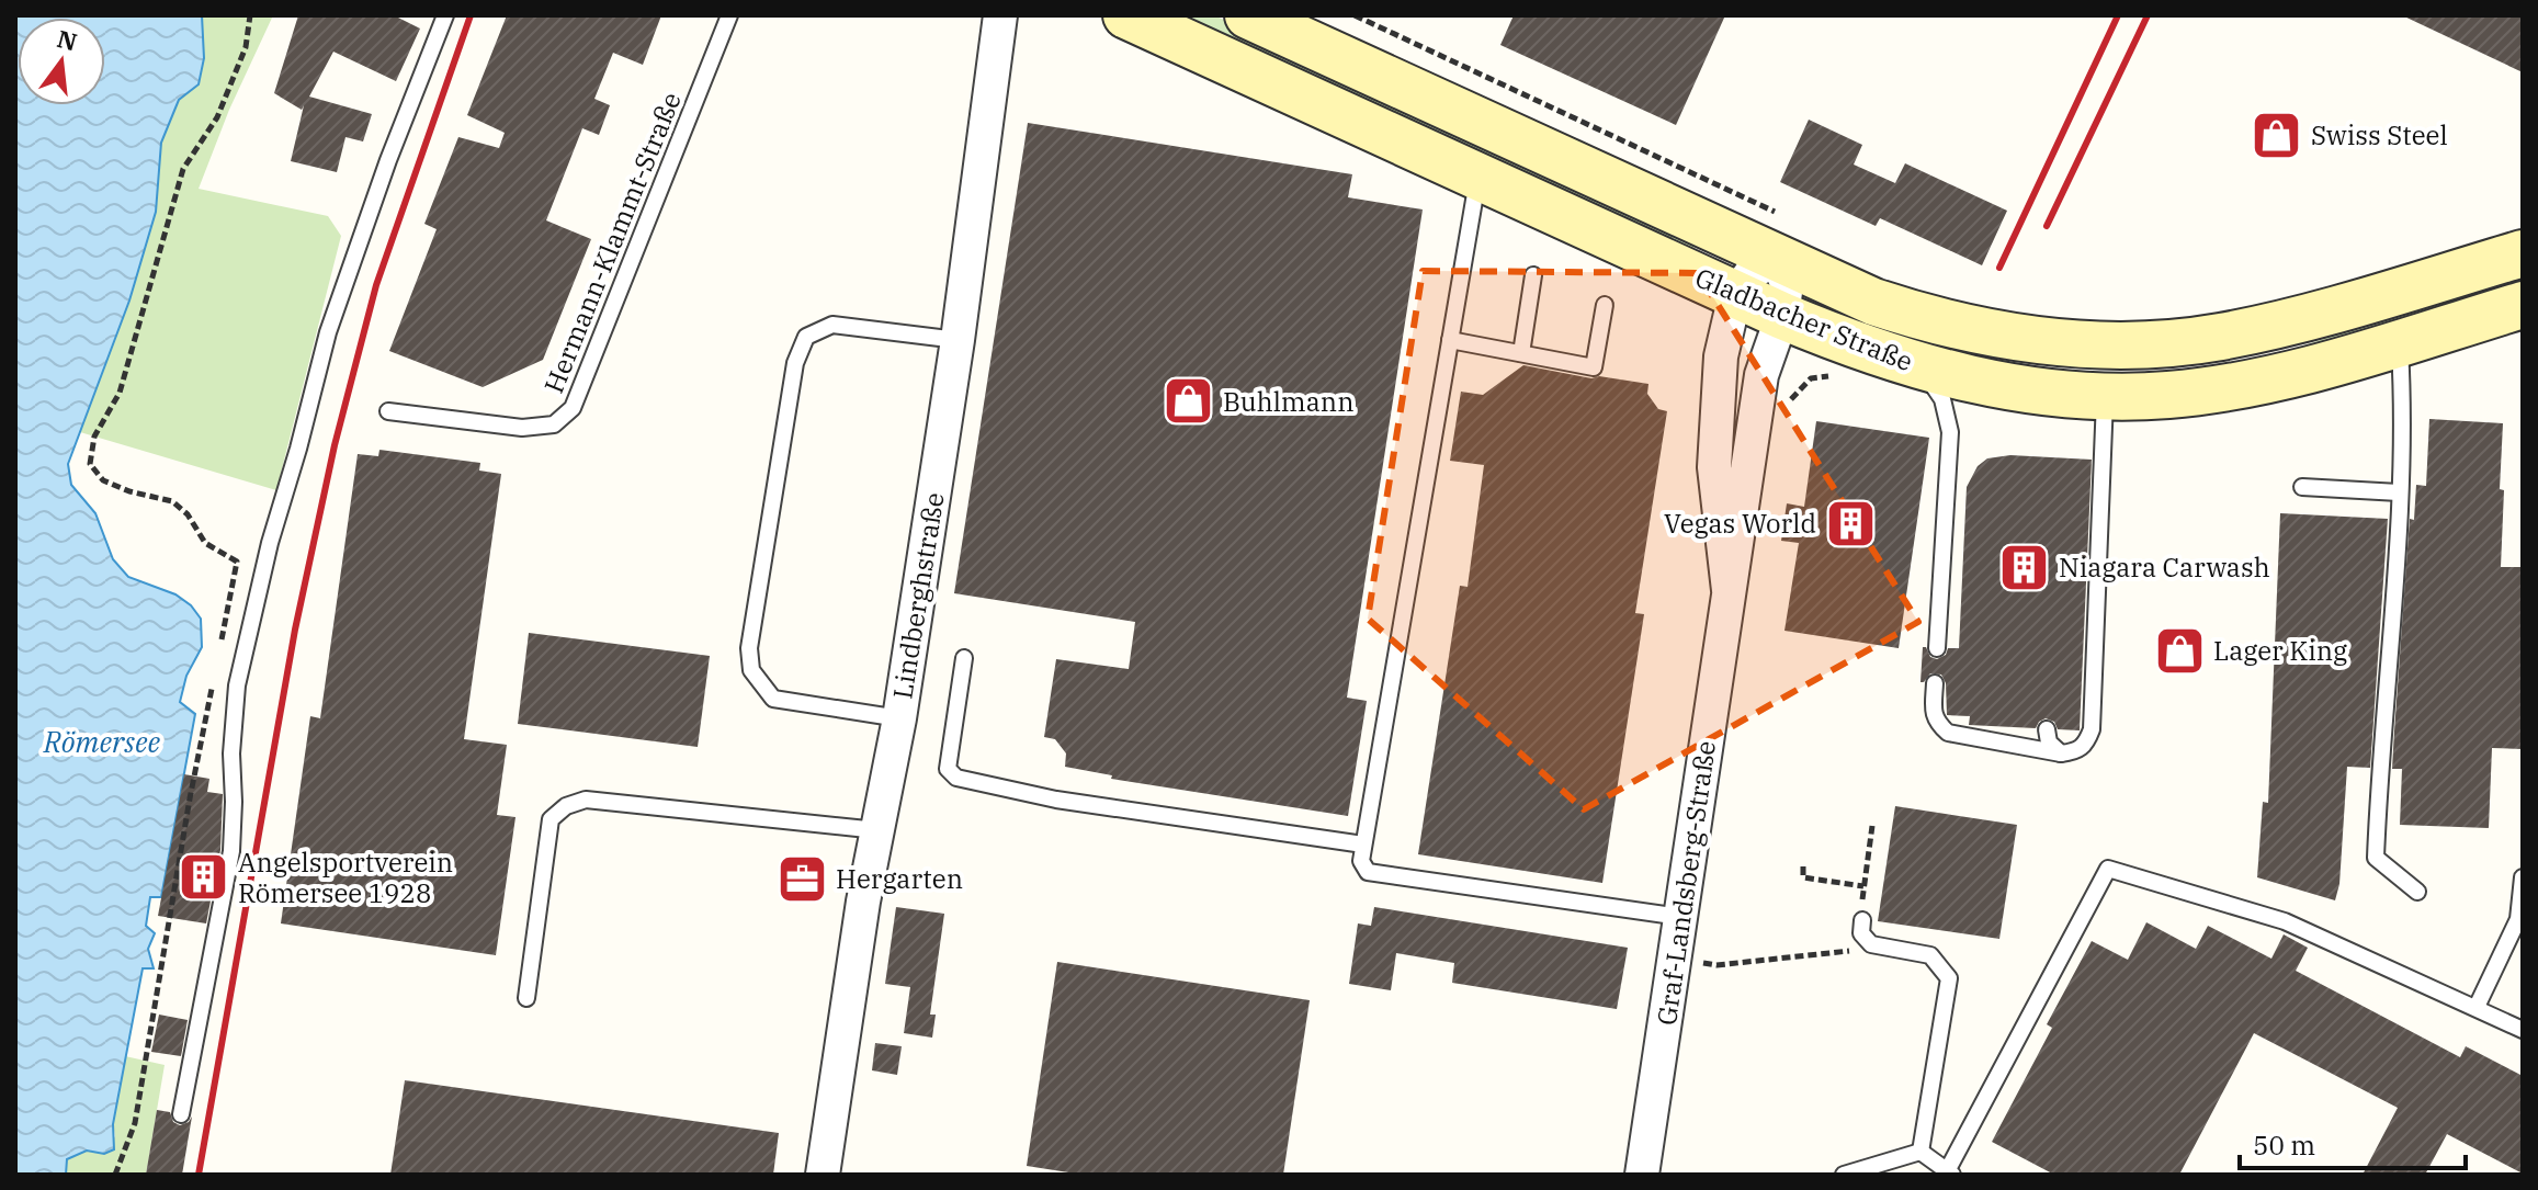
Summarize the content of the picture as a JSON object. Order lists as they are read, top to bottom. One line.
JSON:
{"streets":{"main road":["Gladbacher Straße"],"street":["Lindberghstraße","Graf-Landsberg-Straße"],"lane":["Hermann-Klammt-Straße"]},"crossings":[["Gladbacher Straße","Graf-Landsberg-Straße"]],"water":["Römersee"],"places":{"shop":["Swiss Steel","Buhlmann","Lager King"],"building":["Vegas World","Niagara Carwash","Angelsportverein Römersee 1928"],"office":["Hergarten"]},"scale_bar":"50 m","north":"top"}
